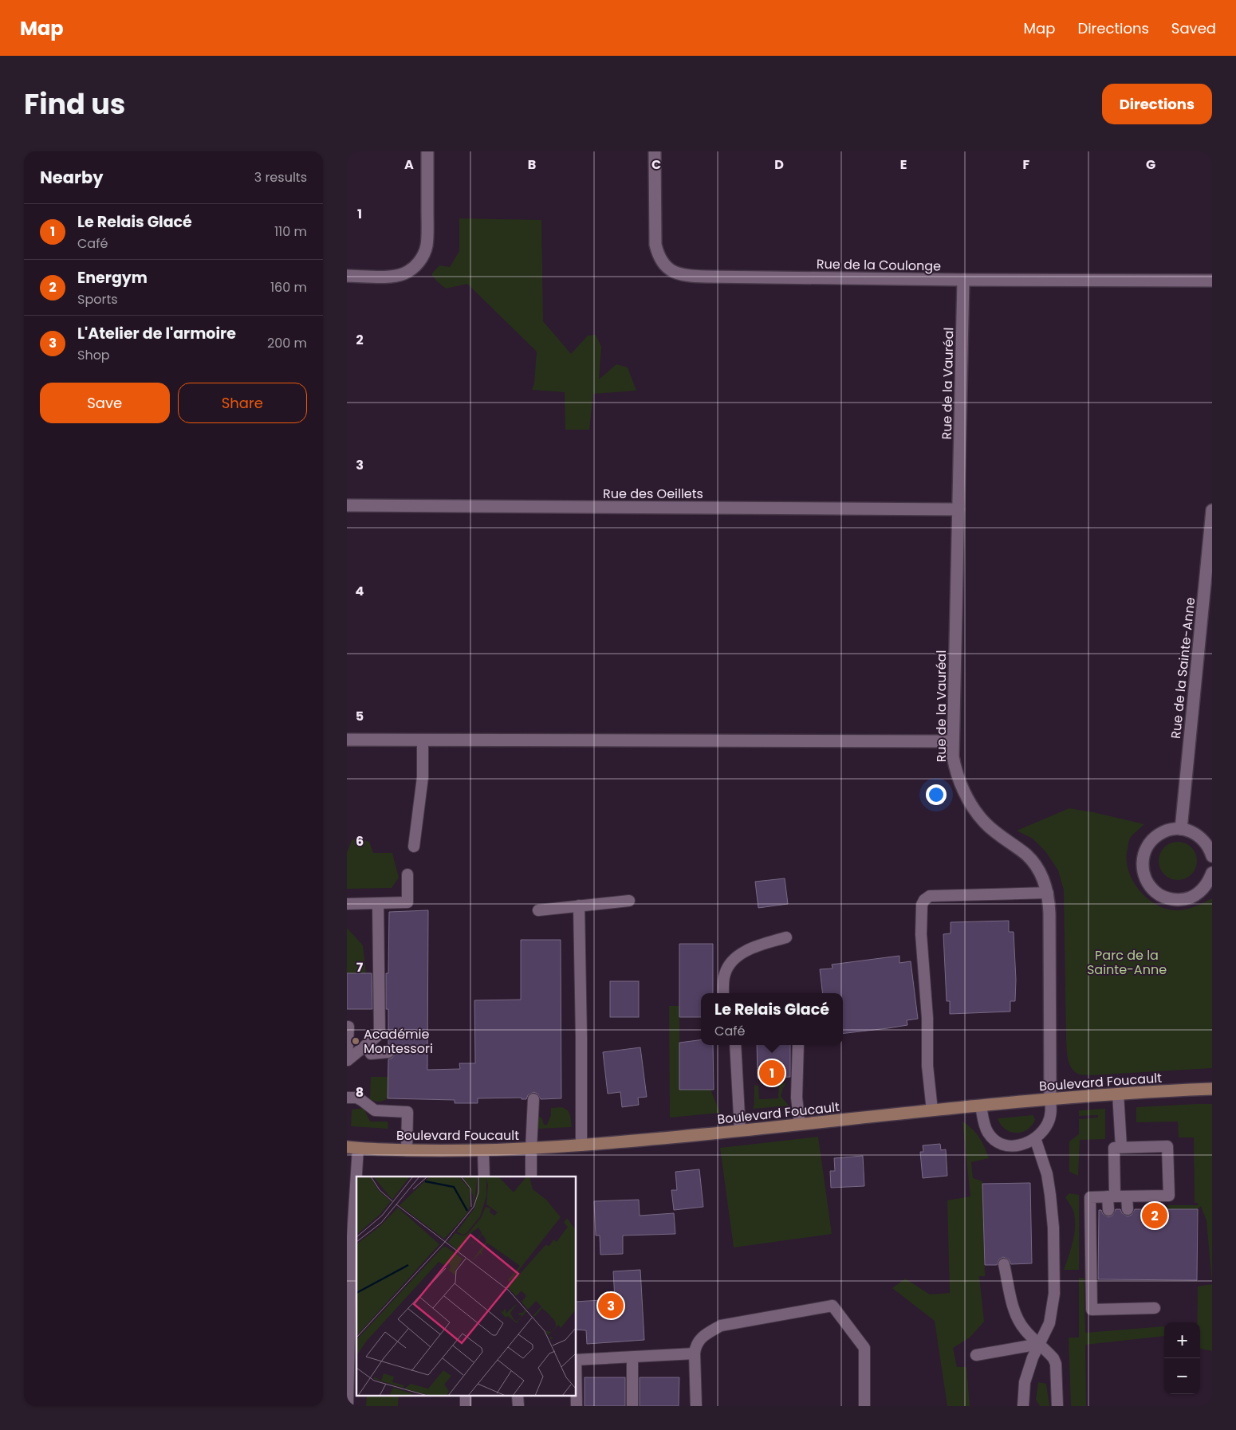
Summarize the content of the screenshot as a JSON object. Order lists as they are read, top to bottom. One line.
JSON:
{"streets":{"street":["Rue de la Coulonge","Rue de la Vauréal","Rue des Oeillets","Rue de la Sainte-Anne","Boulevard Foucault"]},"crossings":[["Rue de la Coulonge","Rue de la Vauréal"],["Rue de la Vauréal","Rue des Oeillets"],["Rue de la Vauréal","Boulevard Foucault"]],"parks":["Parc de la Sainte-Anne"],"places":["Académie Montessori"],"page":{"header":"Map","nav":["Map","Directions","Saved"],"title":"Find us","buttons":["Directions",["Save","Share"]],"heading":["Nearby","3 results"],"list":[{"mark":"1","name":"Le Relais Glacé","note":"Café","value":"110 m"},{"mark":"2","name":"Energym","note":"Sports","value":"160 m"},{"mark":"3","name":"L'Atelier de l'armoire","note":"Shop","value":"200 m"}],"popup":["Le Relais Glacé","Café"],"pins":["1","2","3"],"map_buttons":["+","−"]},"grid":{"columns":["A","B","C","D","E","F","G"],"rows":["1","2","3","4","5","6","7","8"]}}
